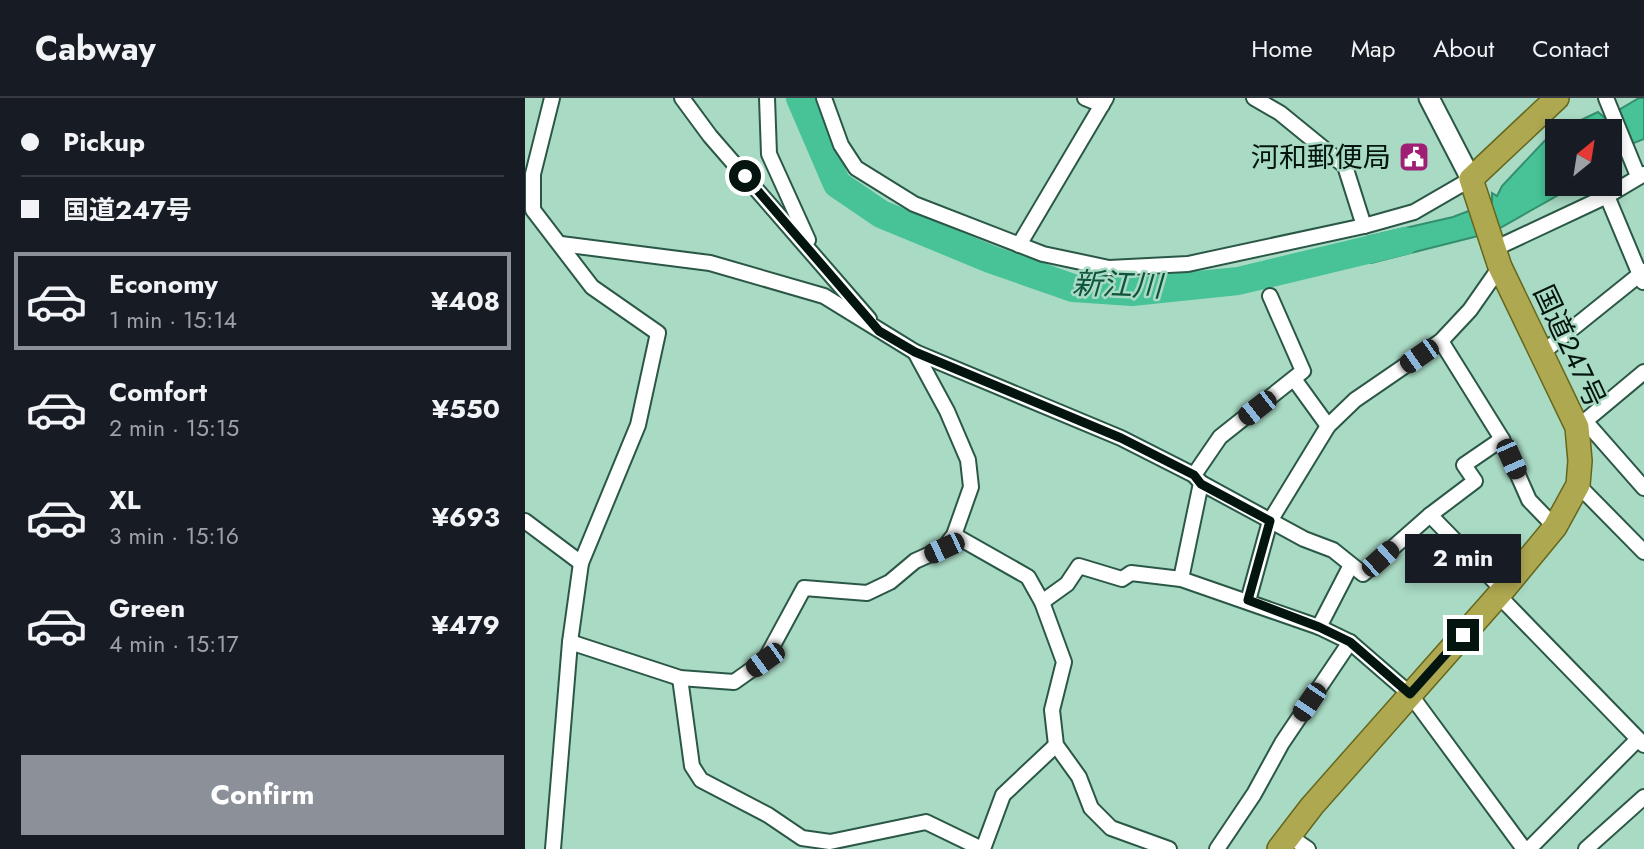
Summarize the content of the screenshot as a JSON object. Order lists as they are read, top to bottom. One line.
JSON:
{"streets":{"highway":["国道247号"]},"water":["新江川"],"places":{"public building":["河和郵便局"]},"north":"top right","page":{"header":"Cabway","nav":["Home","Map","About","Contact"],"banner":["Pickup","国道247号"],"list":[{"name":"Economy","note":"1 min · 15:14","value":"¥408"},{"name":"Comfort","note":"2 min · 15:15","value":"¥550"},{"name":"XL","note":"3 min · 15:16","value":"¥693"},{"name":"Green","note":"4 min · 15:17","value":"¥479"}],"bubble":"2 min","buttons":"Confirm"}}
